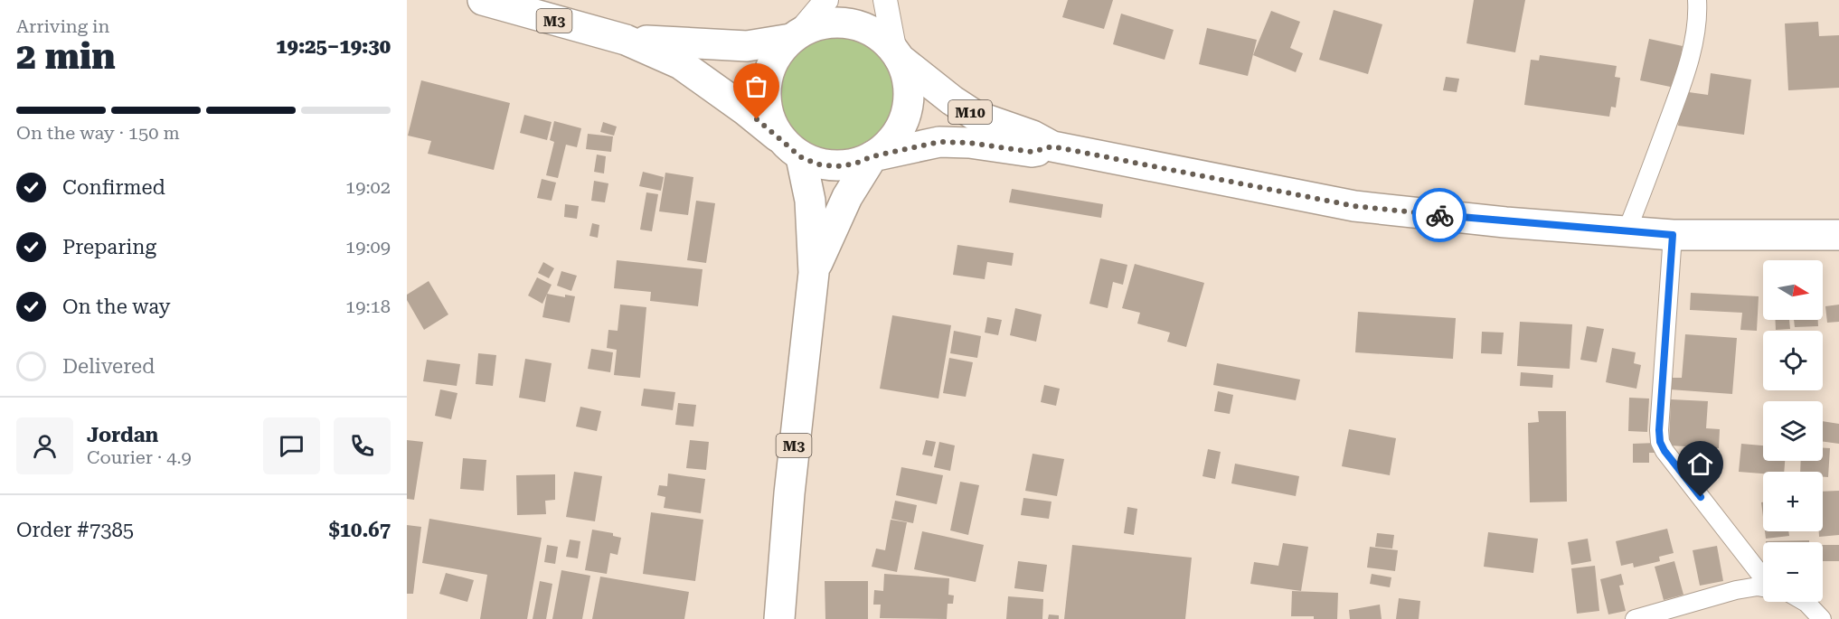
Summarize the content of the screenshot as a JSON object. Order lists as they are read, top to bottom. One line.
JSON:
{"streets":{"highway":["M3","M10"]},"crossings":[["M3","M10"]],"north":"right","page":{"heading":["2 min","Arriving in","19:25–19:30"],"panel":["Jordan","Courier · 4.9","Order #7385","$10.67"],"bar":"On the way · 150 m","list":[["Confirmed","19:02"],["Preparing","19:09"],["On the way","19:18"],"Delivered"],"map_buttons":["+","−"]}}
